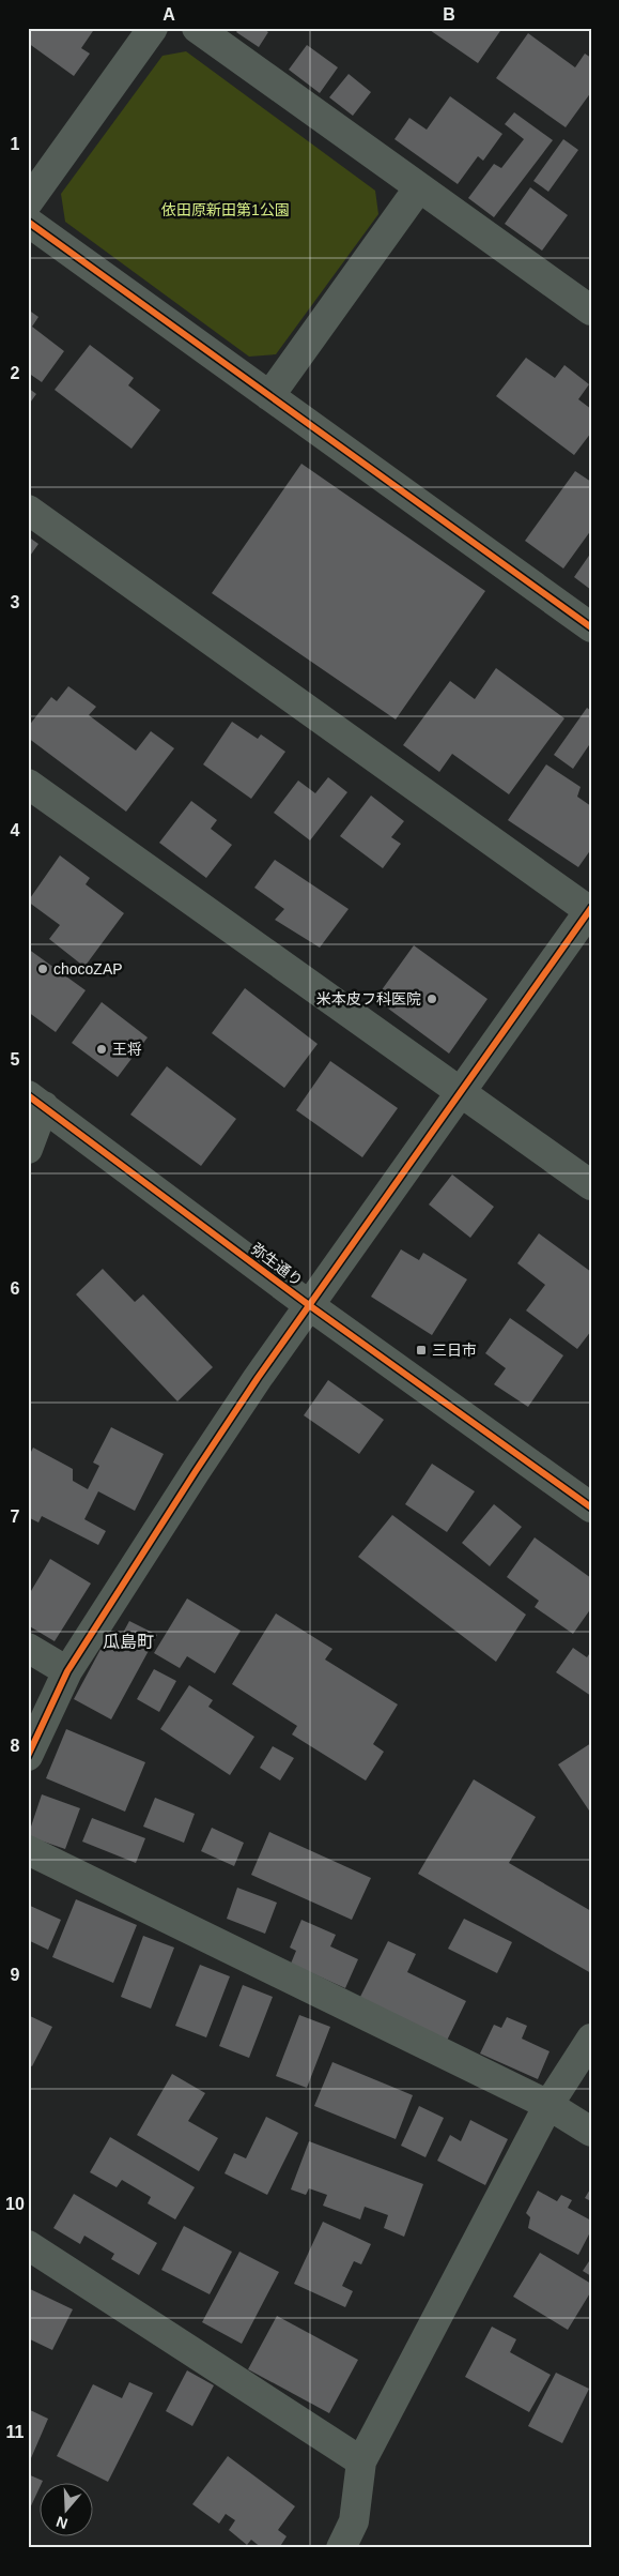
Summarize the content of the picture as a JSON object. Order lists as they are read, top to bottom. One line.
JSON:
{"streets":{"street":["弥生通り"]},"districts":["瓜島町"],"parks":["依田原新田第1公園"],"places":{"other":["chocoZAP","米本皮フ科医院","王将"],"transit":["三日市"]},"north":"bottom","grid":{"columns":["A","B"],"rows":["1","2","3","4","5","6","7","8","9","10","11"]}}
